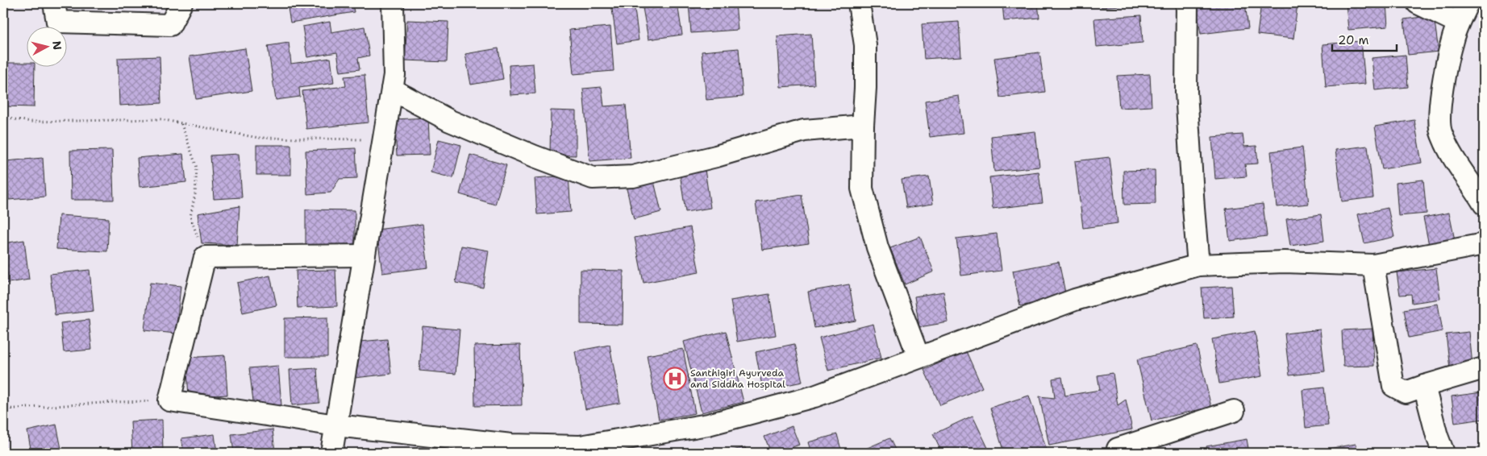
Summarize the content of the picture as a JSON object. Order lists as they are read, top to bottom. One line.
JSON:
{"places":{"hospital":["Santhigiri Ayurveda and Siddha Hospital"]},"scale_bar":"20 m","north":"right"}
